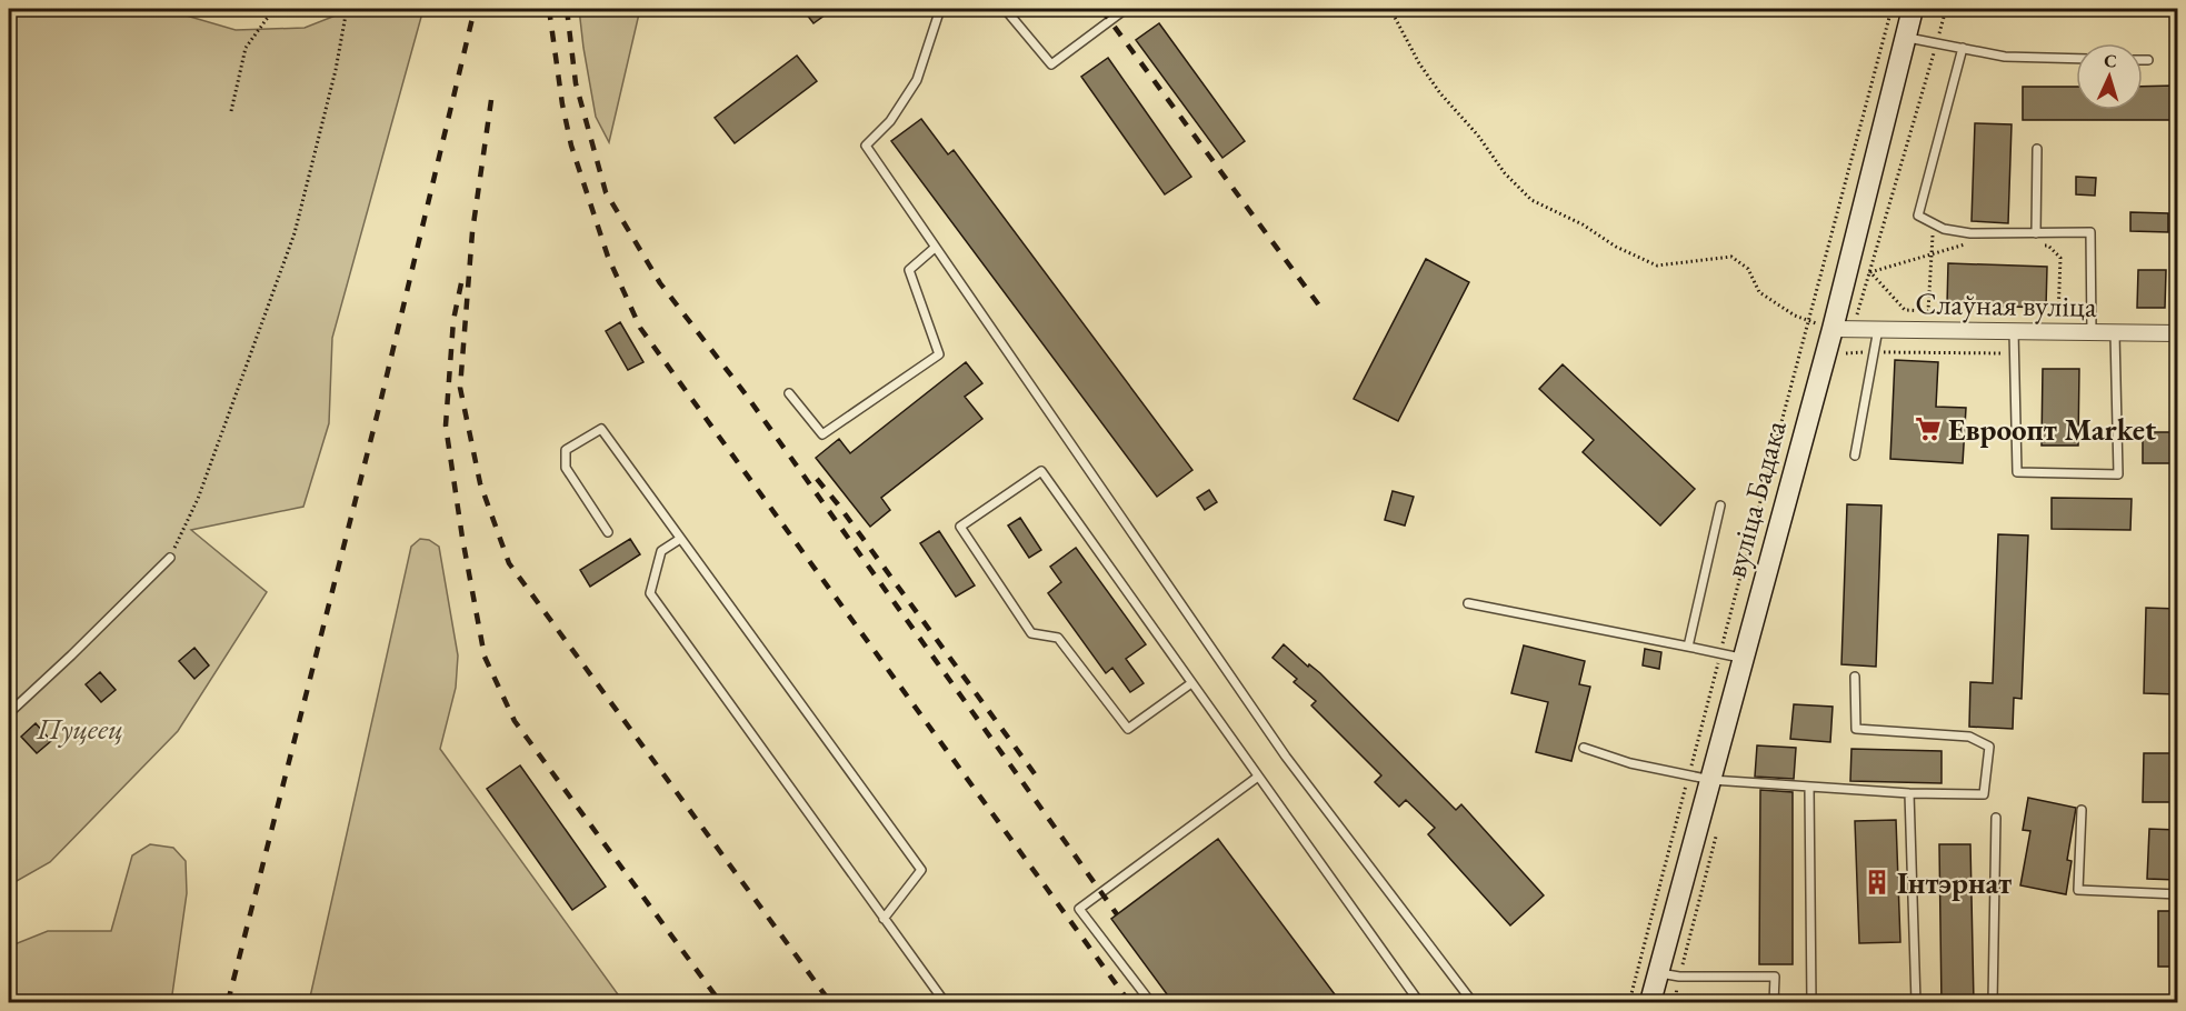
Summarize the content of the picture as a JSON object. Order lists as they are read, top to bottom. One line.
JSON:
{"streets":{"main road":["вуліца Бадака"],"street":["Слаўная вуліца"]},"crossings":[["Слаўная вуліца","вуліца Бадака"]],"parks":["Пуцеец"],"places":{"supermarket":["Евроопт Market"],"building":["Інтэрнат"]},"north":"top"}
